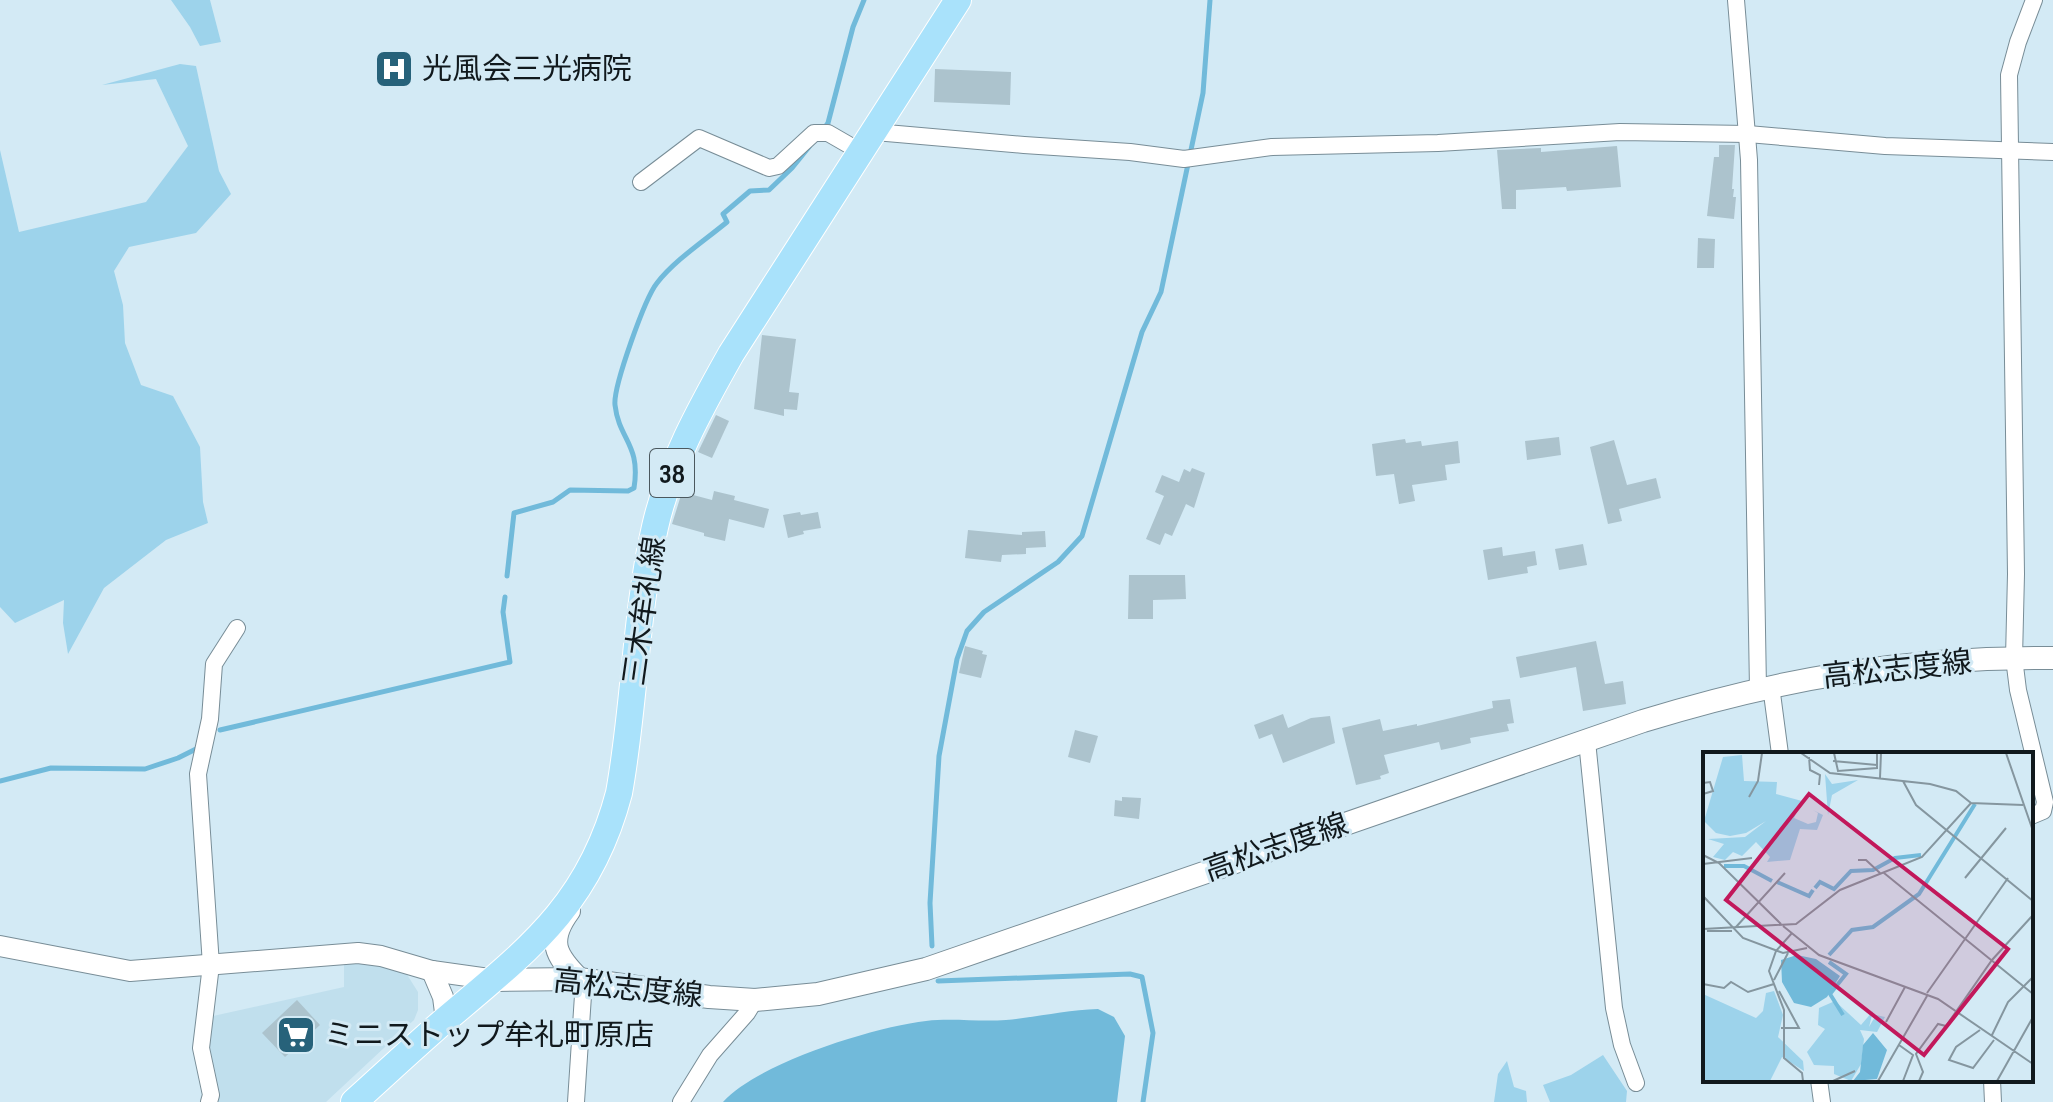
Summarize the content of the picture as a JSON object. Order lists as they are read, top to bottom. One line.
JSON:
{"streets":{"main road":["38","三木牟礼線","高松志度線"]},"crossings":[["三木牟礼線","高松志度線"]],"places":{"hospital":["光風会三光病院"],"supermarket":["ミニストップ牟礼町原店"]}}
